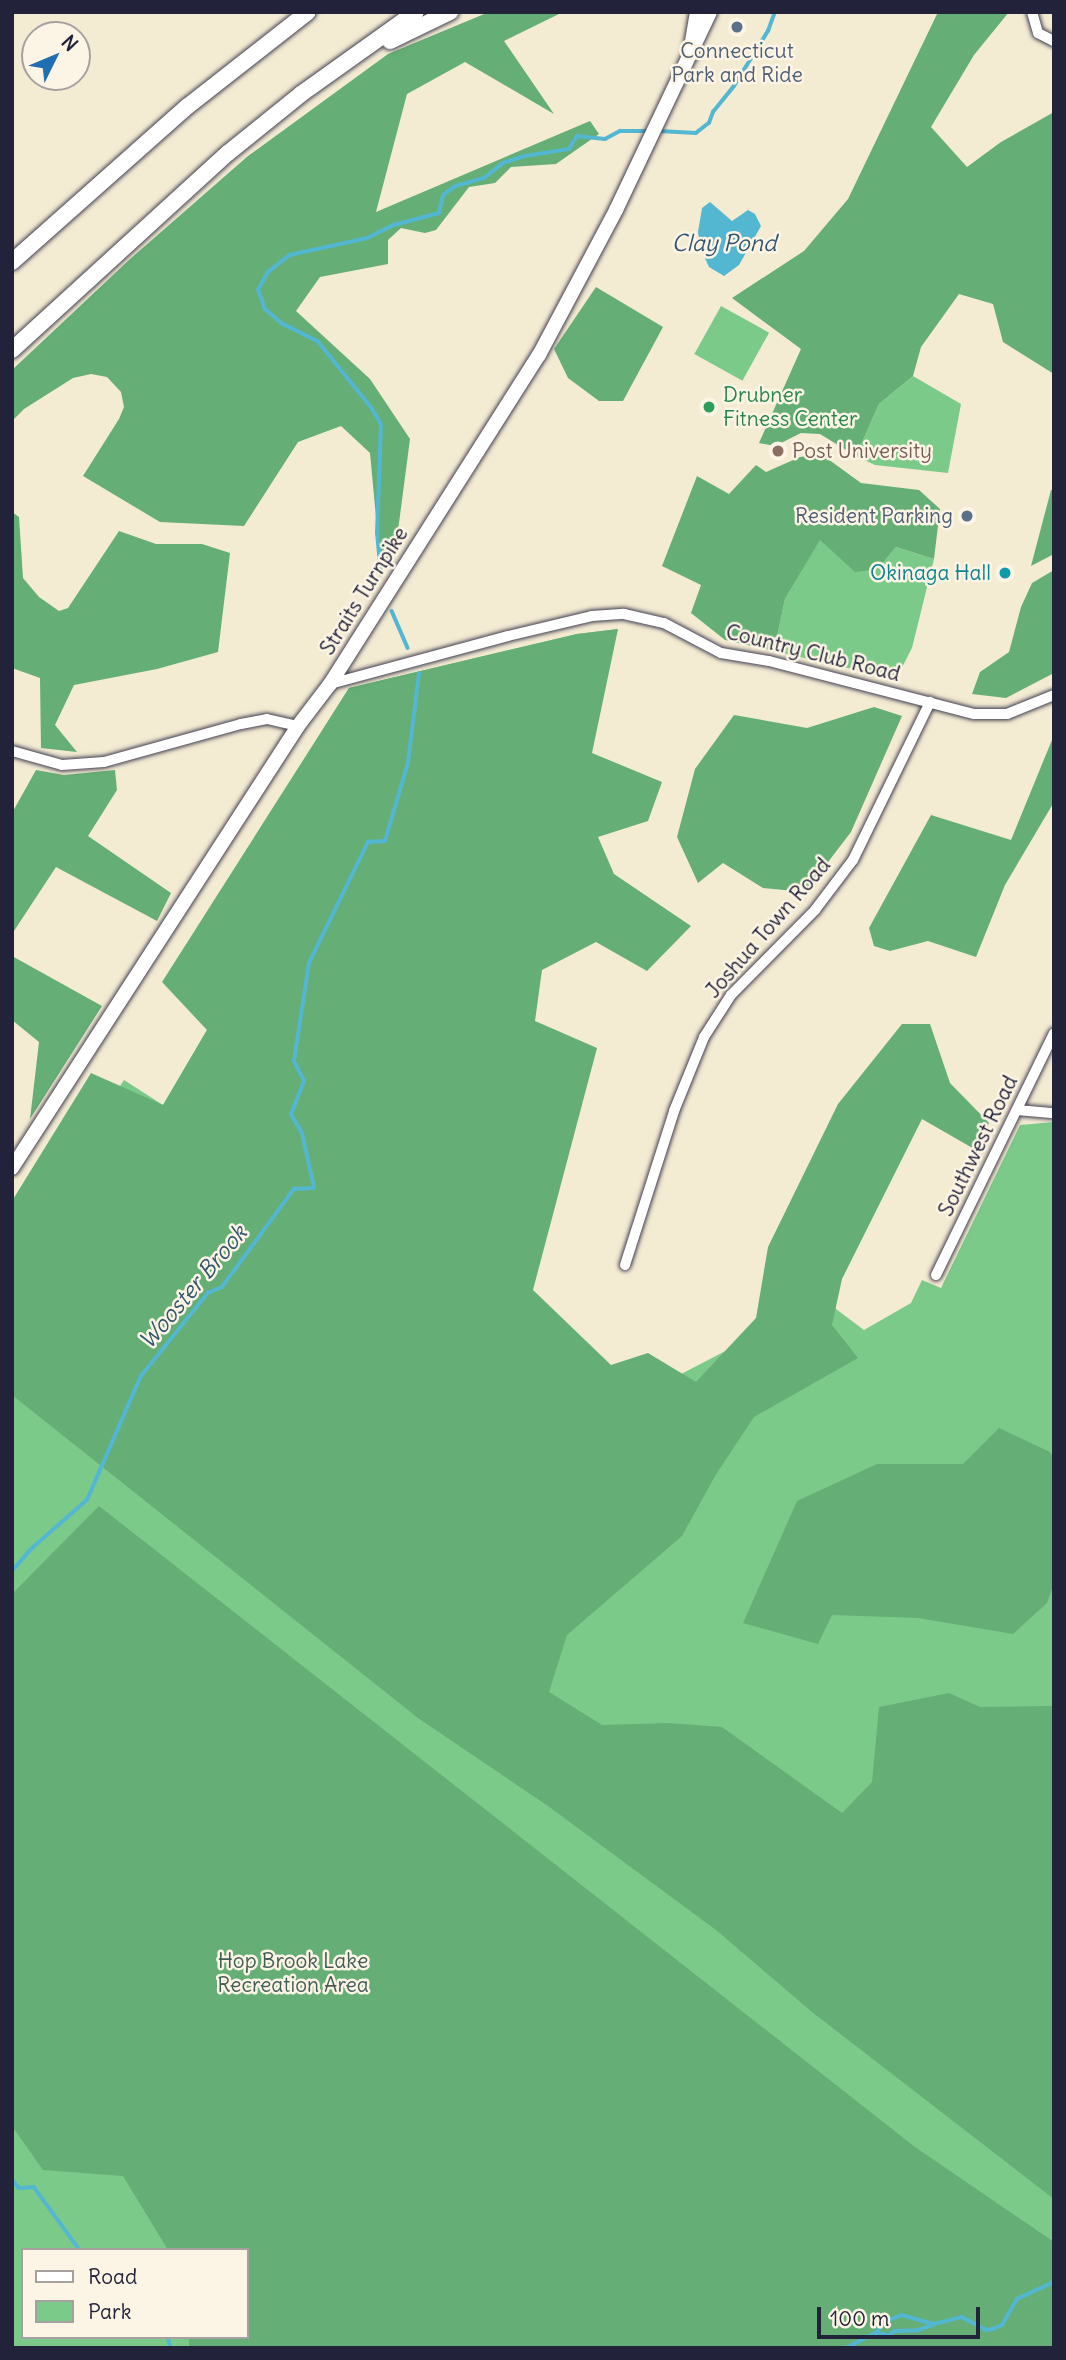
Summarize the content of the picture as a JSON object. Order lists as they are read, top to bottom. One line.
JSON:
{"streets":{"main road":["Straits Turnpike"],"street":["Country Club Road","Joshua Town Road","Southwest Road"]},"crossings":[["Straits Turnpike","Country Club Road"],["Country Club Road","Joshua Town Road"]],"water":["Clay Pond","Wooster Brook"],"parks":["Hop Brook Lake Recreation Area"],"places":["Connecticut Park and Ride","Drubner Fitness Center","Post University","Resident Parking","Okinaga Hall"],"legend":["Road","Park"],"scale_bar":"100 m","north":"top right"}
